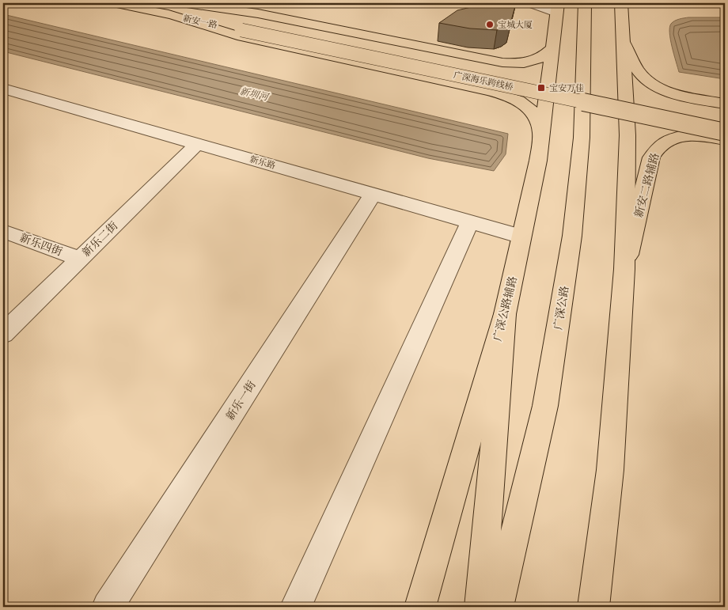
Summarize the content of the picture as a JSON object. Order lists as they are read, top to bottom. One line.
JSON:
{"streets":{"main road":["新安一路","广深海乐跨线桥","新安二路辅路","广深公路","广深公路辅路"],"street":["新乐路","新乐二街","新乐四街","新乐一街"]},"crossings":[["新安一路","广深海乐跨线桥"],["新乐路","新乐二街"],["新乐路","广深公路辅路"],["新乐路","新乐一街"],["新乐二街","新乐四街"]],"water":["新圳河"],"places":{"other":["宝城大厦"],"transit":["宝安万佳"]}}
